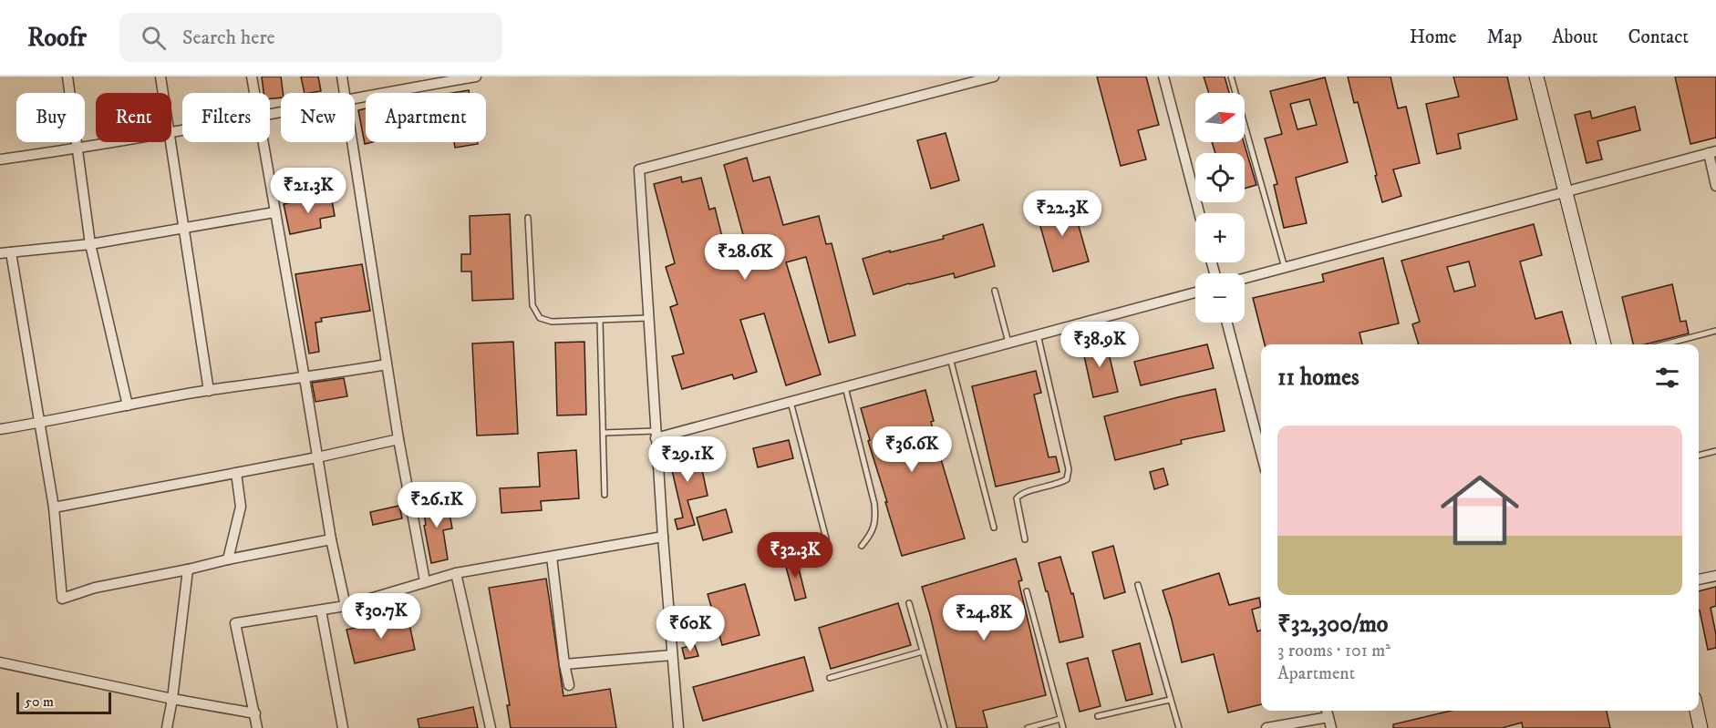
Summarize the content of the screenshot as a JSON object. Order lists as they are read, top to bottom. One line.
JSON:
{"scale_bar":"50 m","north":"right","page":{"header":"Roofr","search":"Search here","nav":["Home","Map","About","Contact"],"map_buttons":["+","−"],"chip":["Buy","Rent","Filters","New","Apartment"],"price":["₹21.3K","₹22.3K","₹28.6K","₹38.9K","₹36.6K","₹29.1K","₹26.1K","₹32.3K","₹30.7K","₹24.8K","₹60K"],"heading":"11 homes","list":[{"name":"₹32,300/mo","note":"3 rooms · 101 m² · Apartment"}],"scale":"50 m"}}
